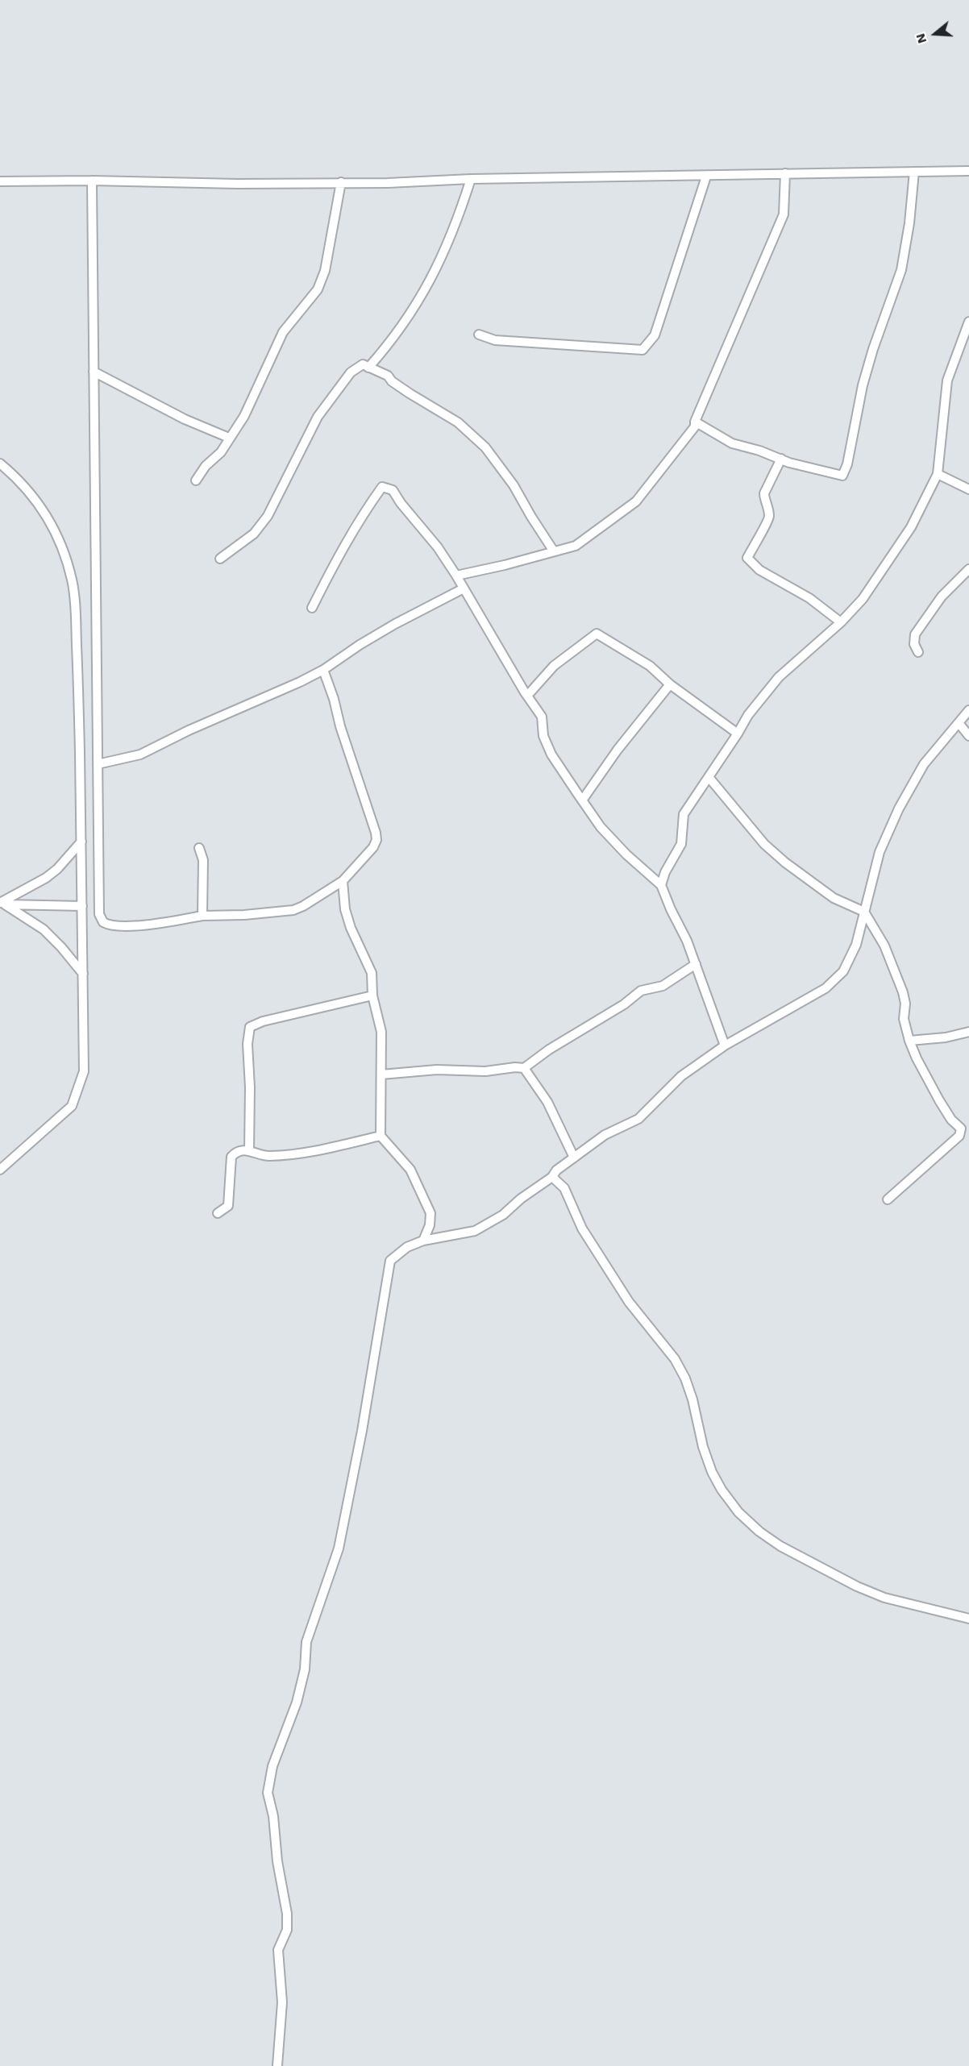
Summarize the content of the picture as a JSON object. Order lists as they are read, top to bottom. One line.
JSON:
{"north":"left"}
